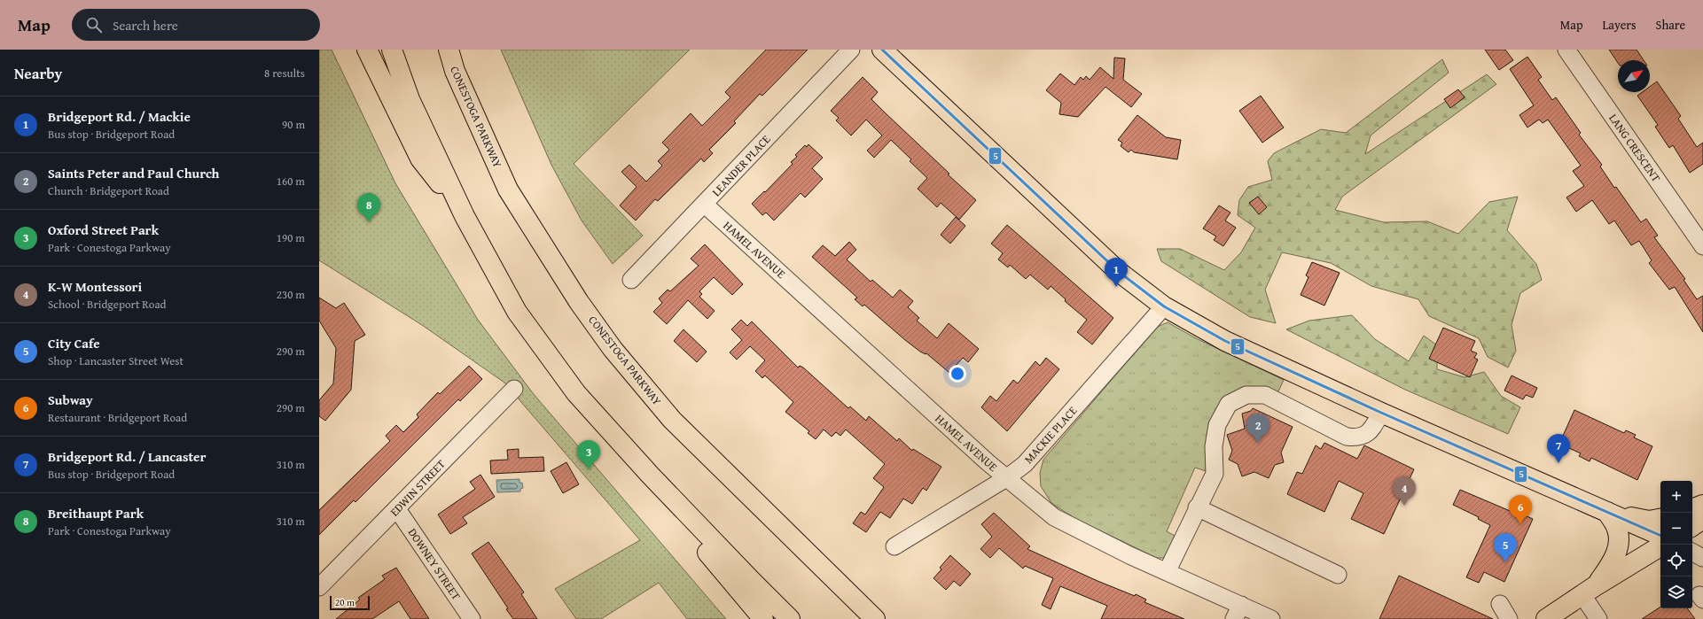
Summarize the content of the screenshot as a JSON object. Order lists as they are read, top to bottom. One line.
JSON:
{"streets":{"main road":["CONESTOGA PARKWAY"],"street":["LANG CRESCENT","LEANDER PLACE","HAMEL AVENUE","MACKIE PLACE","EDWIN STREET","DOWNEY STREET"]},"crossings":[["LEANDER PLACE","HAMEL AVENUE"],["HAMEL AVENUE","MACKIE PLACE"],["EDWIN STREET","DOWNEY STREET"]],"lines":["transit line 5"],"scale_bar":"20 m","north":"top right","page":{"header":"Map","search":"Search here","nav":["Map","Layers","Share"],"heading":["Nearby","8 results"],"list":[{"mark":"1","name":"Bridgeport Rd. / Mackie","note":"Bus stop · Bridgeport Road","value":"90 m"},{"mark":"2","name":"Saints Peter and Paul Church","note":"Church · Bridgeport Road","value":"160 m"},{"mark":"3","name":"Oxford Street Park","note":"Park · Conestoga Parkway","value":"190 m"},{"mark":"4","name":"K-W Montessori","note":"School · Bridgeport Road","value":"230 m"},{"mark":"5","name":"City Cafe","note":"Shop · Lancaster Street West","value":"290 m"},{"mark":"6","name":"Subway","note":"Restaurant · Bridgeport Road","value":"290 m"},{"mark":"7","name":"Bridgeport Rd. / Lancaster","note":"Bus stop · Bridgeport Road","value":"310 m"},{"mark":"8","name":"Breithaupt Park","note":"Park · Conestoga Parkway","value":"310 m"}],"pins":["8","1","2","7","3","4","6","5"],"map_buttons":["+","−"],"scale":"20 m"}}
